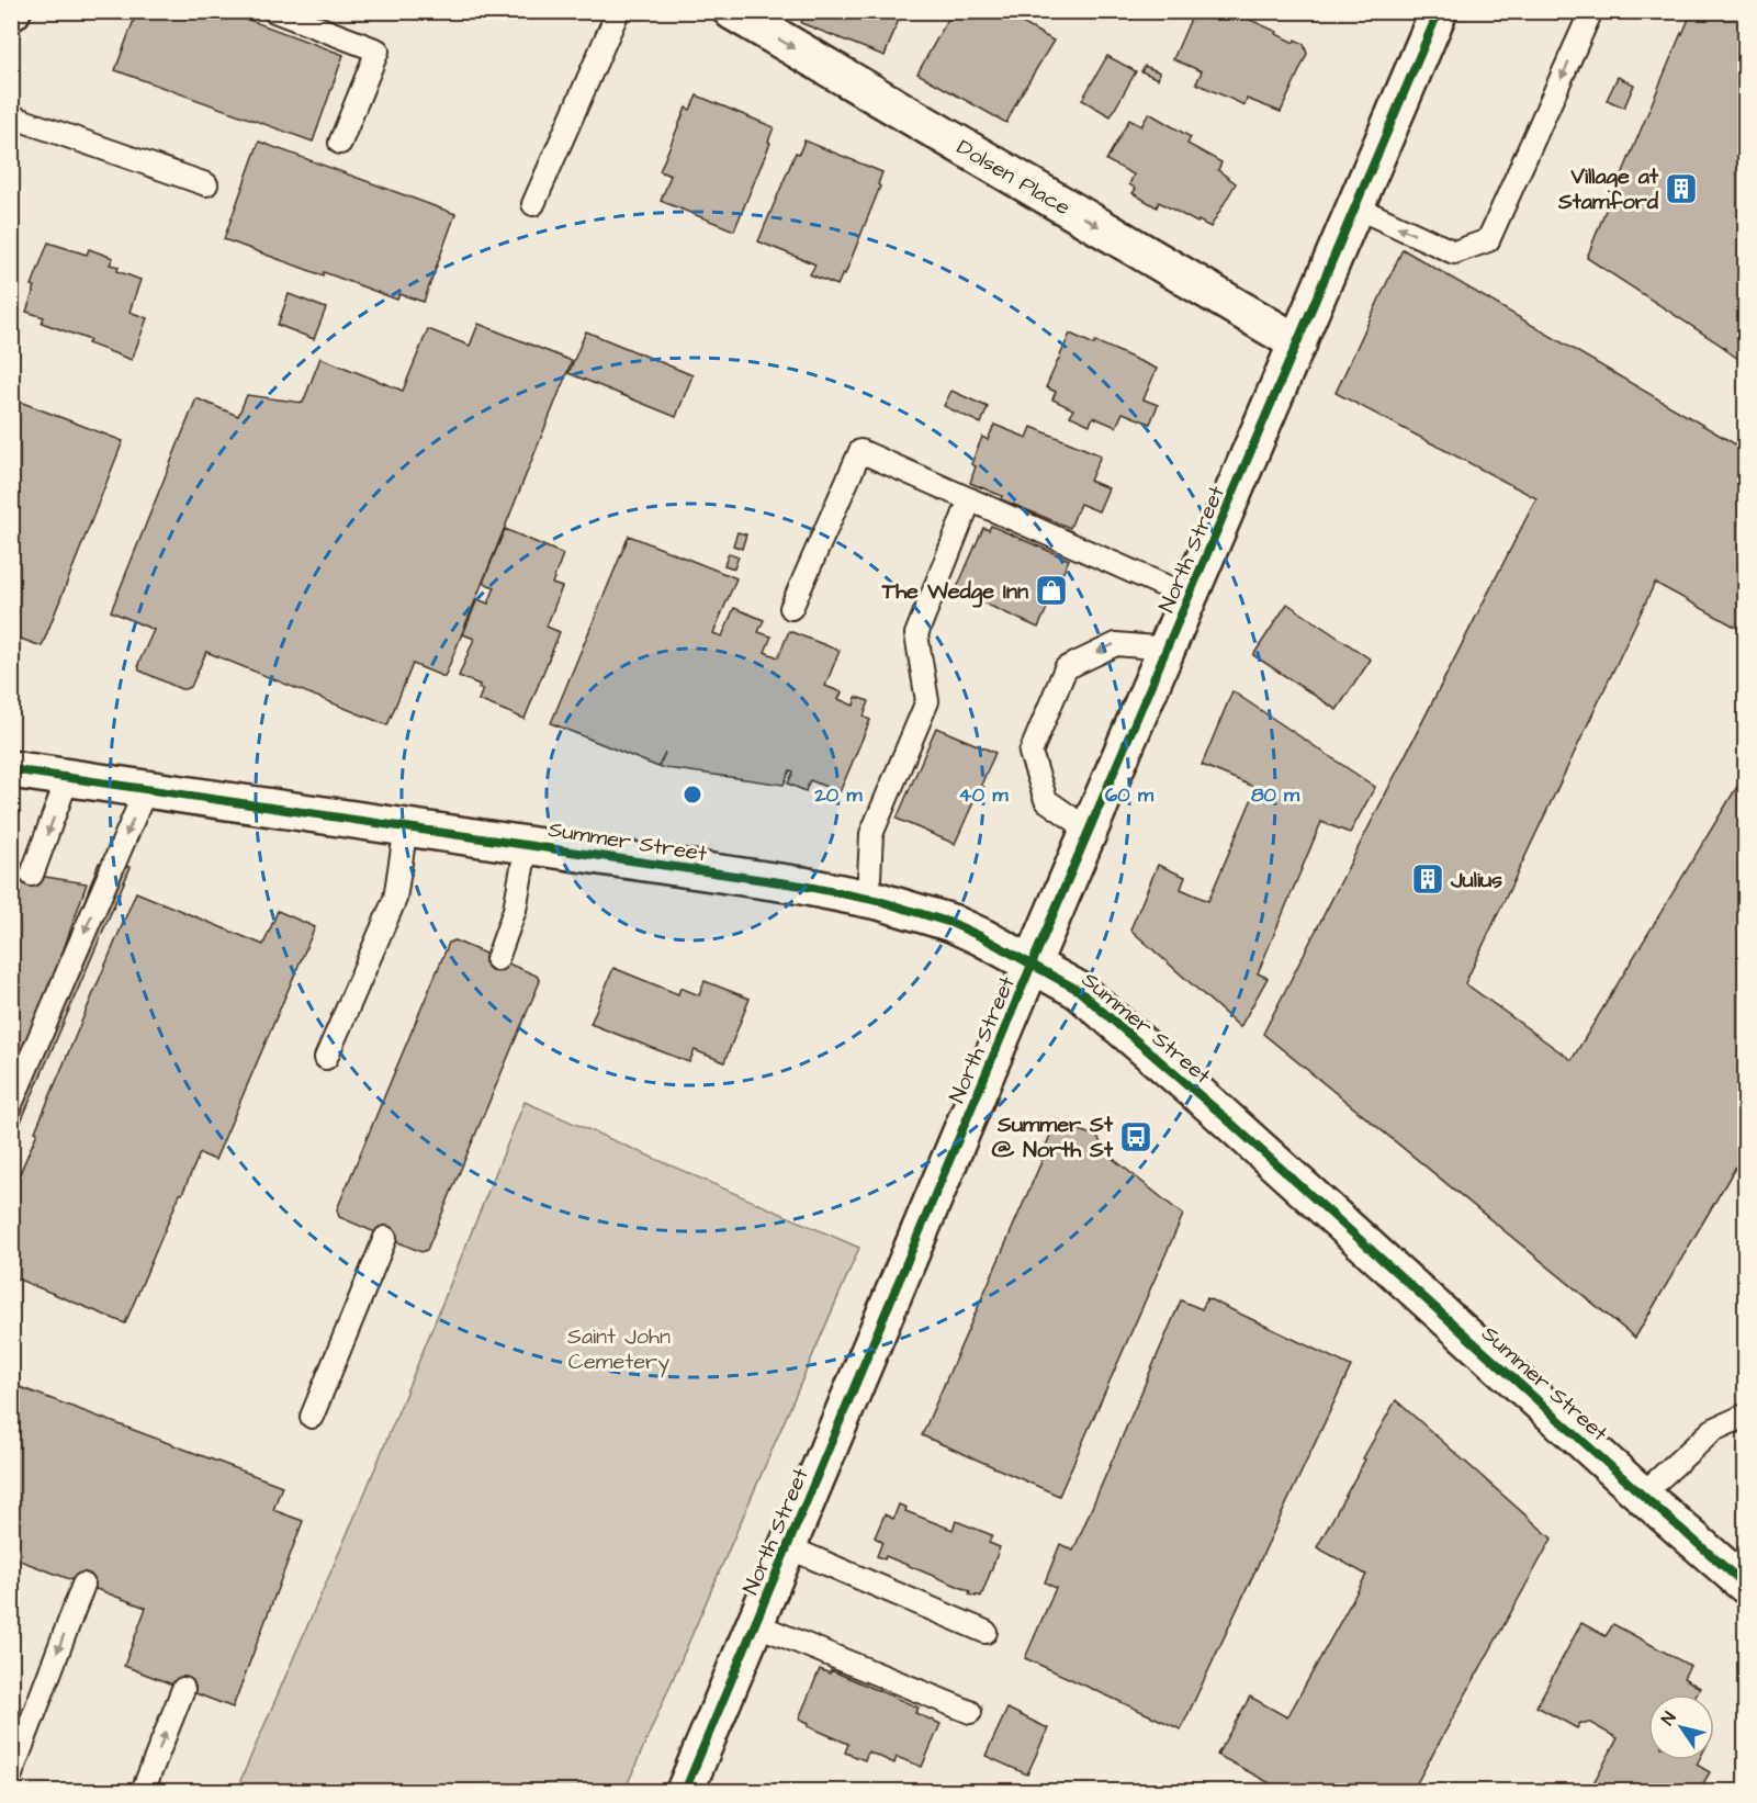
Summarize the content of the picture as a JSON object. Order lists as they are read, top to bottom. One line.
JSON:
{"streets":{"street":["Dolsen Place","North Street","Summer Street"]},"crossings":[["Dolsen Place","North Street"],["North Street","Summer Street"]],"one_way":["Dolsen Place"],"parks":["Saint John Cemetery"],"places":{"building":["Village at Stamford","Julius"],"shop":["The Wedge Inn"],"bus stop":["Summer St @ North St"]},"north":"top left","rings":["20 m","40 m","60 m","80 m"]}
